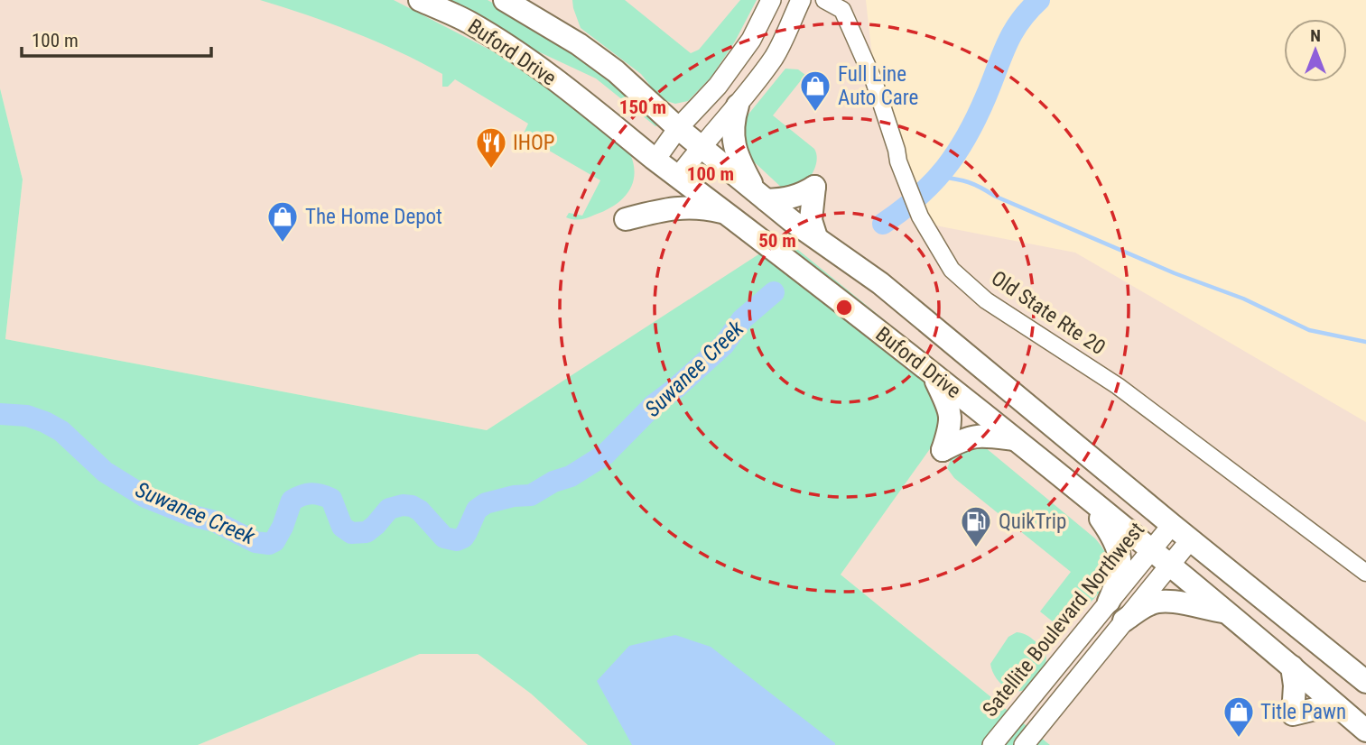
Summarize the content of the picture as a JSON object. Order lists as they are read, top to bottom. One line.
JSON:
{"streets":{"highway":["Buford Drive"],"main road":["Satellite Boulevard Northwest"],"street":["Old State Rte 20"]},"crossings":[["Buford Drive","Satellite Boulevard Northwest"]],"water":["Suwanee Creek"],"places":{"shop":["Full Line Auto Care","The Home Depot","Title Pawn"],"restaurant":["IHOP"],"fuel station":["QuikTrip"]},"scale_bar":"100 m","north":"top","rings":["150 m","100 m","50 m"]}
